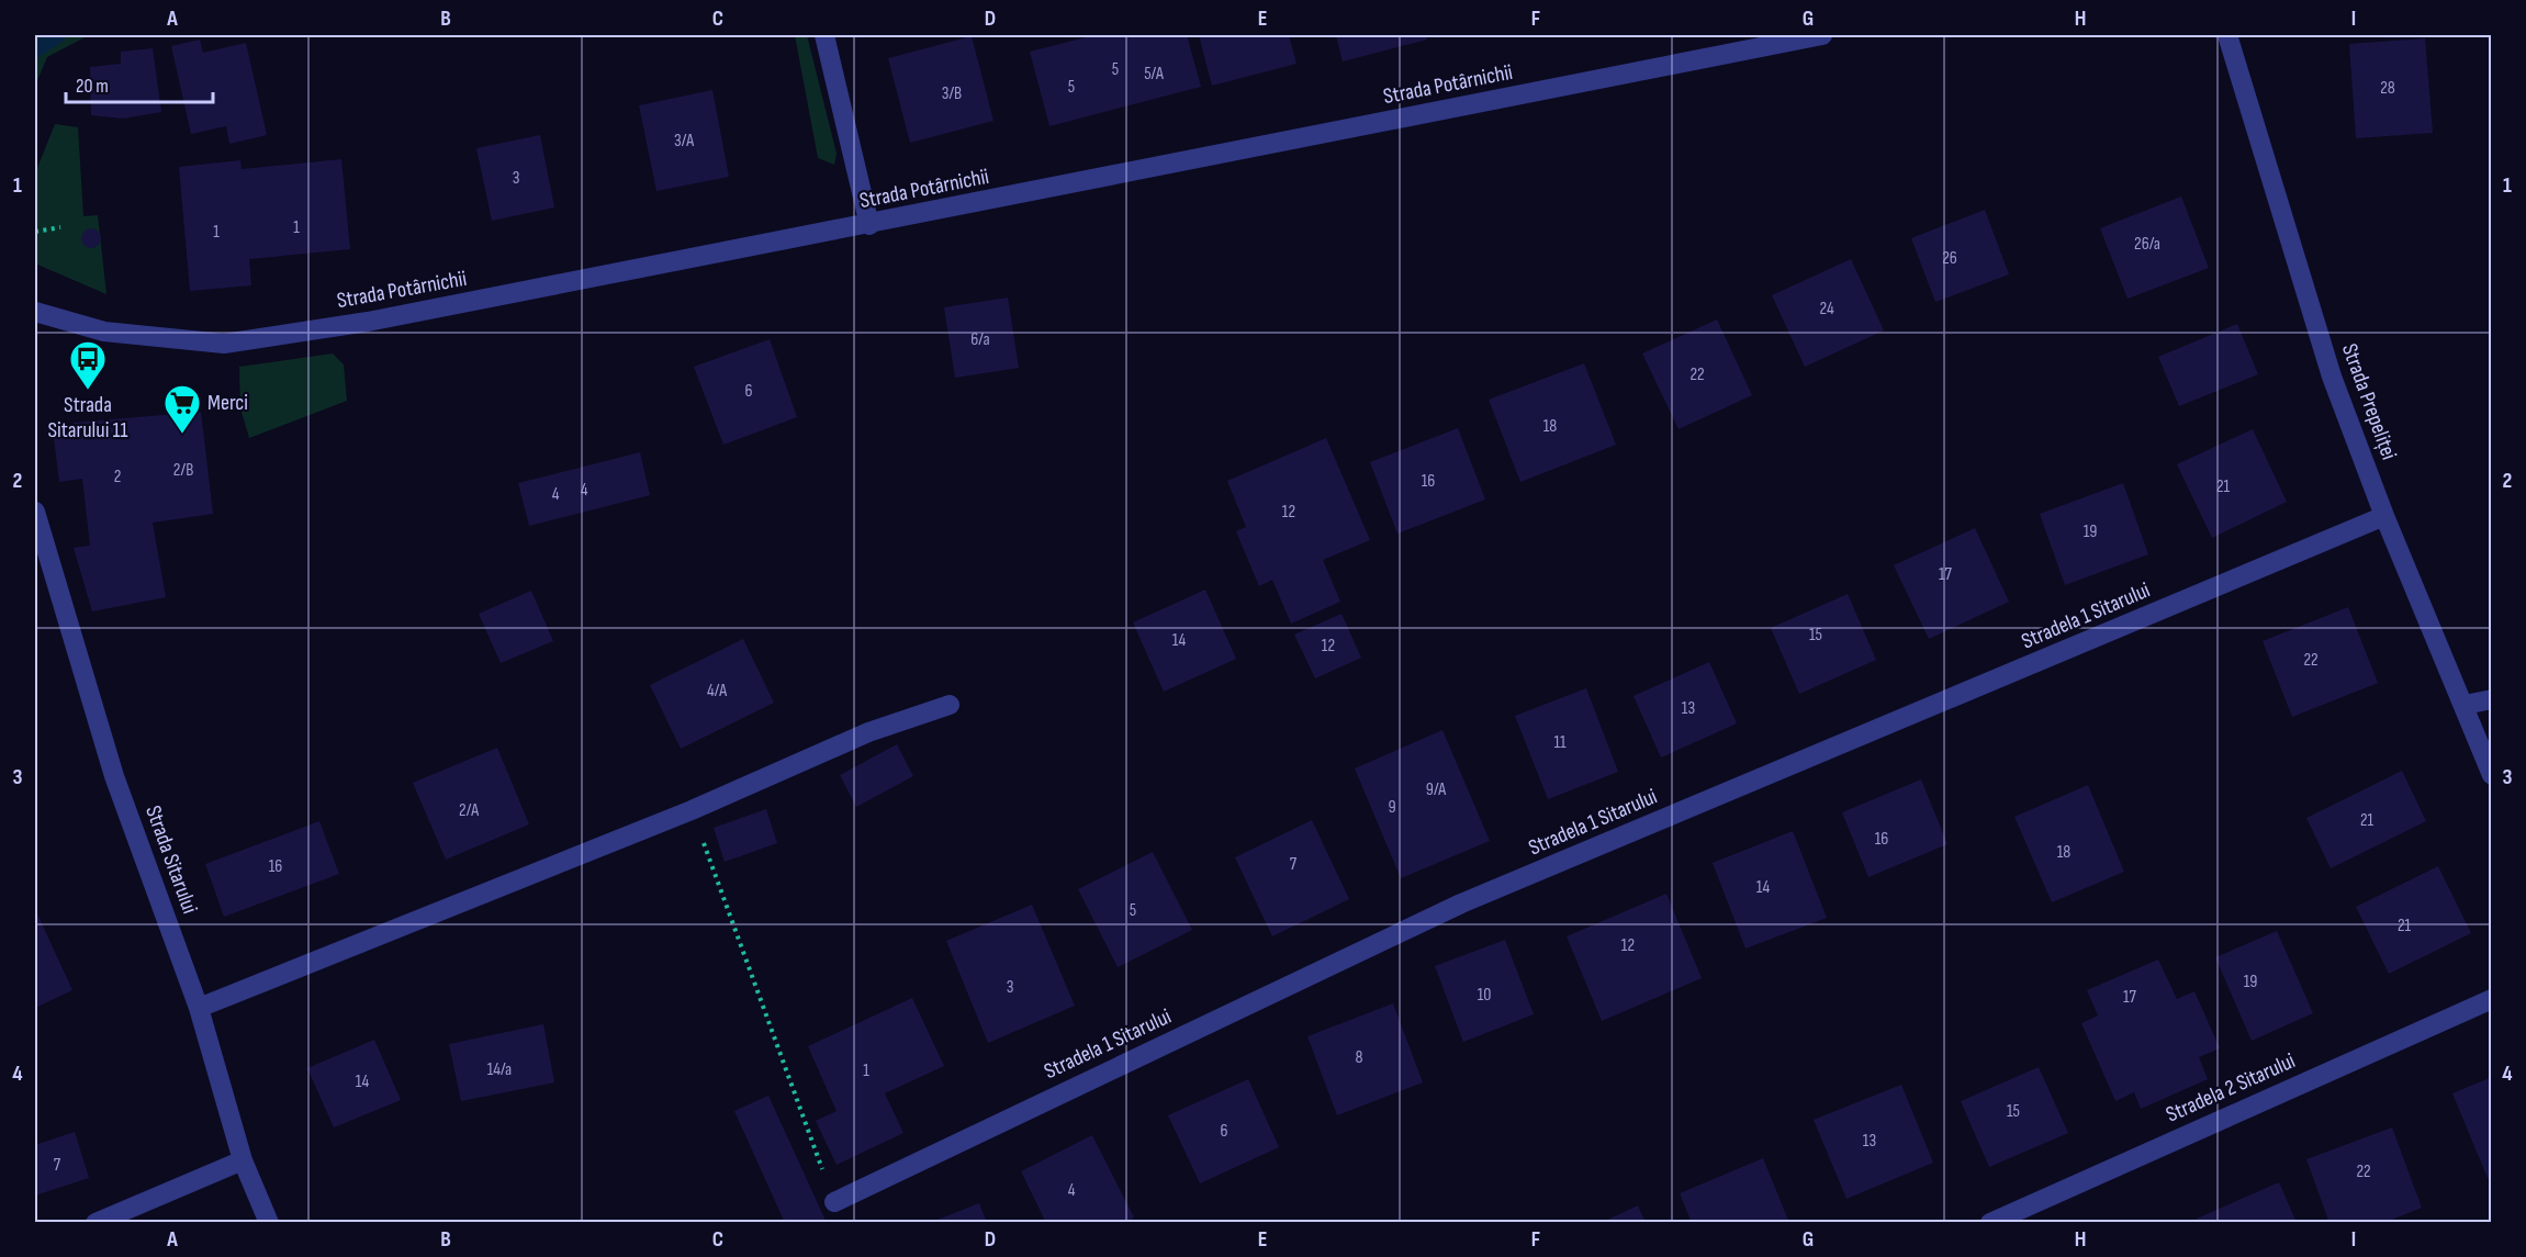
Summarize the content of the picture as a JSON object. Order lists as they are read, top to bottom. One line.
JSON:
{"streets":{"street":["Strada Potârnichii","Strada Prepeliței","Stradela 1 Sitarului","Strada Sitarului","Stradela 2 Sitarului"]},"crossings":[["Strada Prepeliței","Stradela 1 Sitarului"]],"places":{"bus stop":["Strada Sitarului 11"],"supermarket":["Merci"]},"house_numbers":["5","5/A","5","28","3/B","3/A","3","1","1","26/a","26","24","6/a","22","6","18","2/B","2","16","21","4","4","12","19","17","15","14","12","22","4/A","13","11","9/A","9","2/A","21","16","18","7","16","14","5","21","12","19","3","10","17","8","14/a","1","14","15","6","13","7","22","4"],"scale_bar":"20 m","grid":{"columns":["A","B","C","D","E","F","G","H","I"],"rows":["1","2","3","4"]}}
